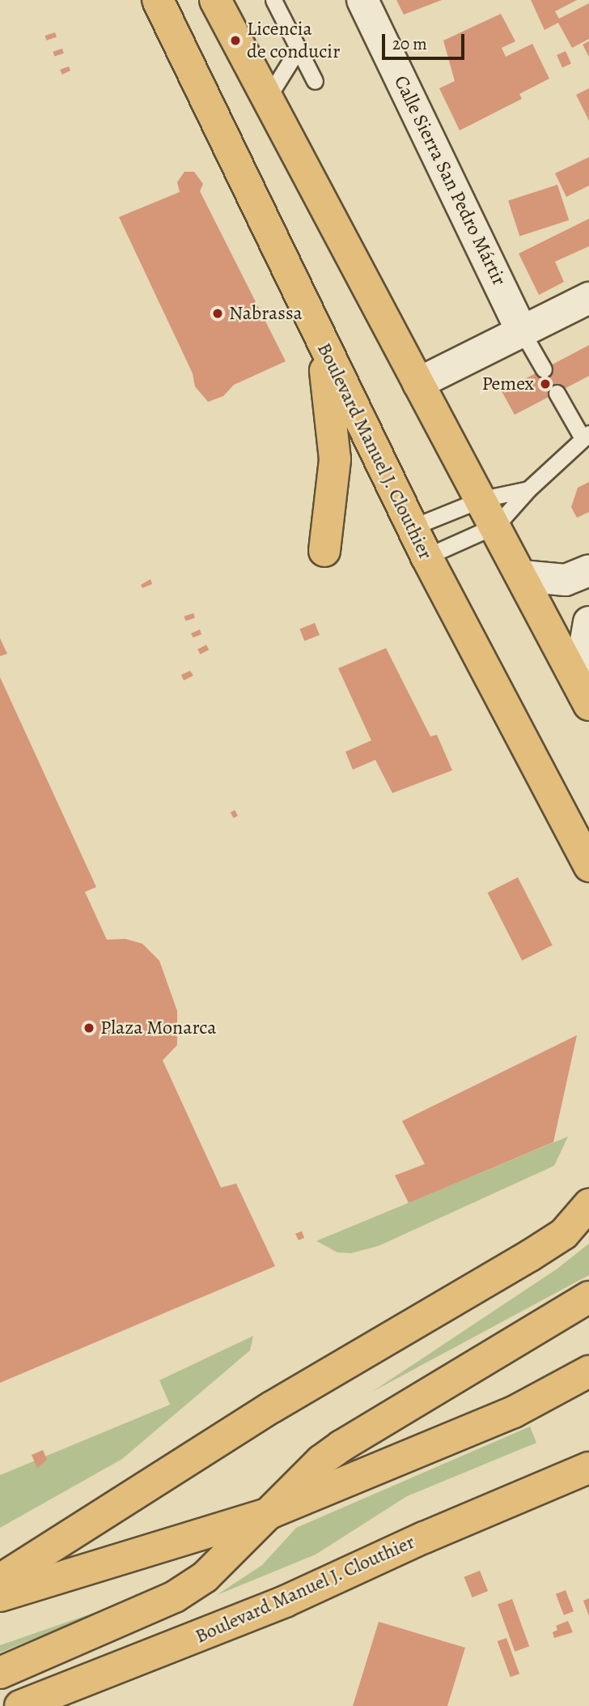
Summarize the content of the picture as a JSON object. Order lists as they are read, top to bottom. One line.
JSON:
{"streets":{"main road":["Boulevard Manuel J. Clouthier"],"street":["Calle Sierra San Pedro Mártir"]},"places":["Licencia de conducir","Nabrassa","Pemex","Plaza Monarca"],"scale_bar":"20 m"}
